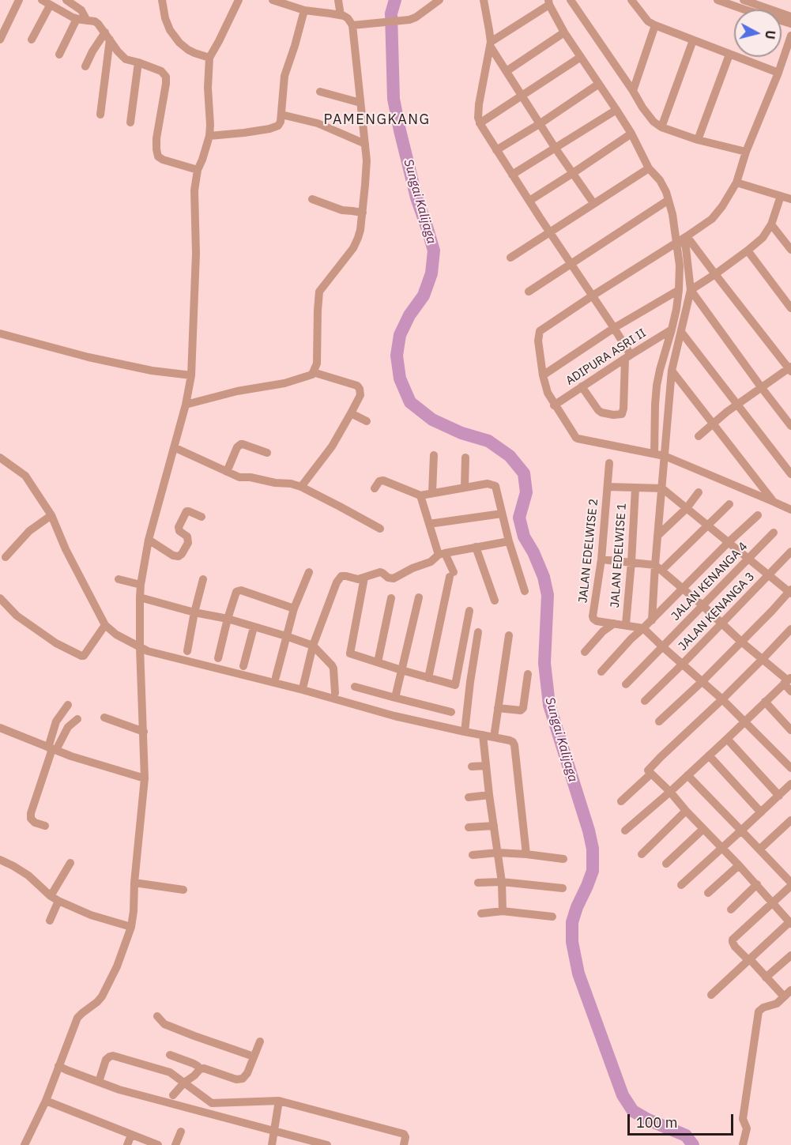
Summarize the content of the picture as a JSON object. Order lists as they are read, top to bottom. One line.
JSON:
{"streets":{"street":["ADIPURA ASRI II","JALAN EDELWISE 2","JALAN EDELWISE 1","JALAN KENANGA 4","JALAN KENANGA 3"]},"crossings":[["JALAN EDELWISE 2","JALAN EDELWISE 1"]],"districts":["PAMENGKANG"],"water":["Sungai Kalijaga"],"scale_bar":"100 m","north":"right"}
